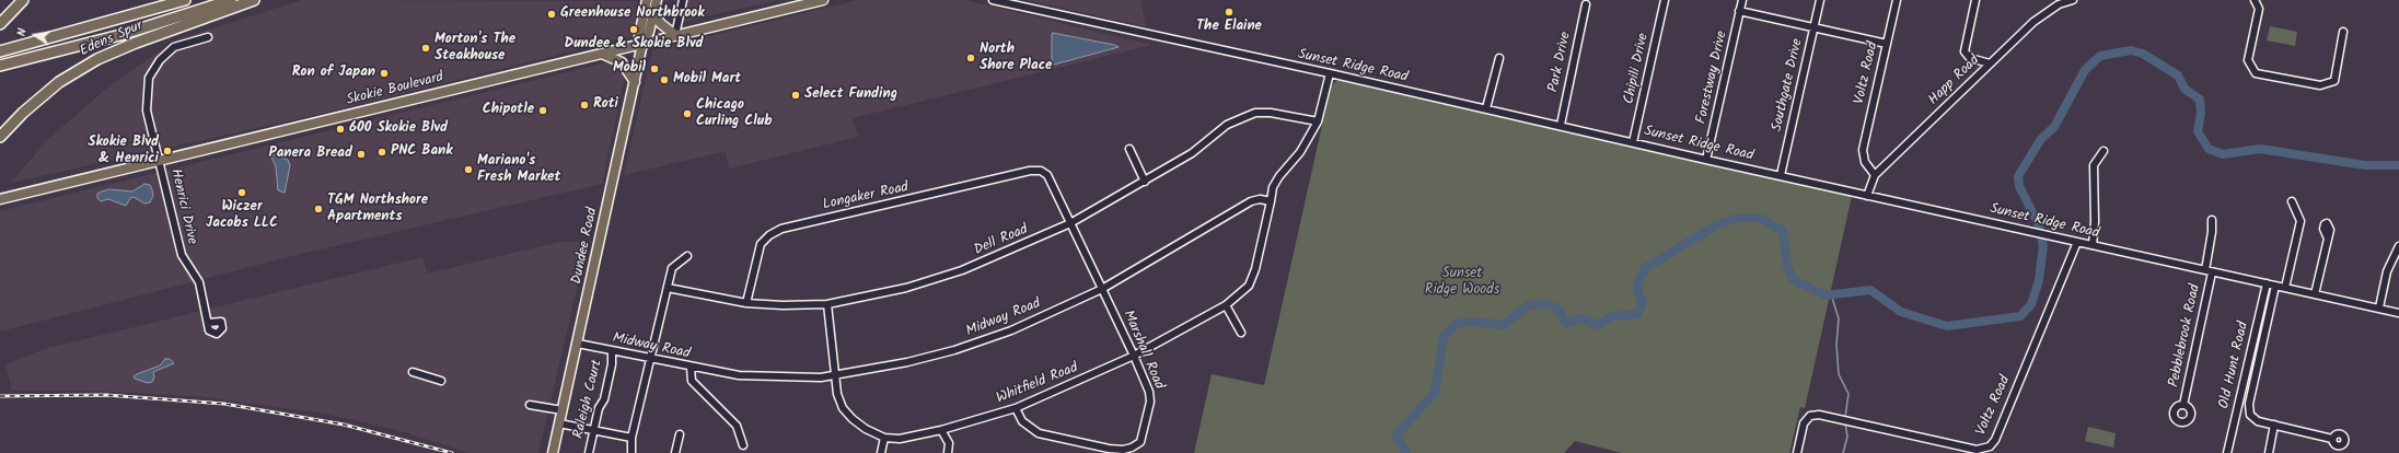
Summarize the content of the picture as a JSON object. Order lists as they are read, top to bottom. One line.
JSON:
{"streets":{"highway":["Edens Spur"],"main road":["Skokie Boulevard","Dundee Road"],"street":["Park Drive","Sunset Ridge Road","Chipili Drive","Voltz Road","Forestway Drive","Happ Road","Southgate Drive","Longaker Road","Henrici Drive","Dell Road","Midway Road","Pebblebrook Road","Marshall Road","Old Hunt Road","Whitfield Road","Raleigh Court"]},"crossings":[["Park Drive","Sunset Ridge Road"],["Sunset Ridge Road","Chipili Drive"],["Sunset Ridge Road","Voltz Road"],["Sunset Ridge Road","Forestway Drive"],["Sunset Ridge Road","Happ Road"],["Sunset Ridge Road","Southgate Drive"],["Sunset Ridge Road","Pebblebrook Road"],["Sunset Ridge Road","Old Hunt Road"],["Voltz Road","Happ Road"],["Skokie Boulevard","Henrici Drive"],["Skokie Boulevard","Dundee Road"],["Longaker Road","Dell Road"],["Longaker Road","Marshall Road"],["Dell Road","Marshall Road"],["Dell Road","Whitfield Road"],["Dundee Road","Midway Road"],["Midway Road","Marshall Road"],["Midway Road","Whitfield Road"],["Midway Road","Raleigh Court"],["Marshall Road","Whitfield Road"]],"parks":["Sunset Ridge Woods"],"places":["The Elaine","Greenhouse Northbrook","Dundee & Skokie Blvd","Morton's The Steakhouse","North Shore Place","Mobil","Ron of Japan","Mobil Mart","Select Funding","Roti","Chipotle","Chicago Curling Club","600 Skokie Blvd","Skokie Blvd & Henrici","PNC Bank","Panera Bread","Mariano's Fresh Market","Wiczer Jacobs LLC","TGM Northshore Apartments"],"north":"left"}
